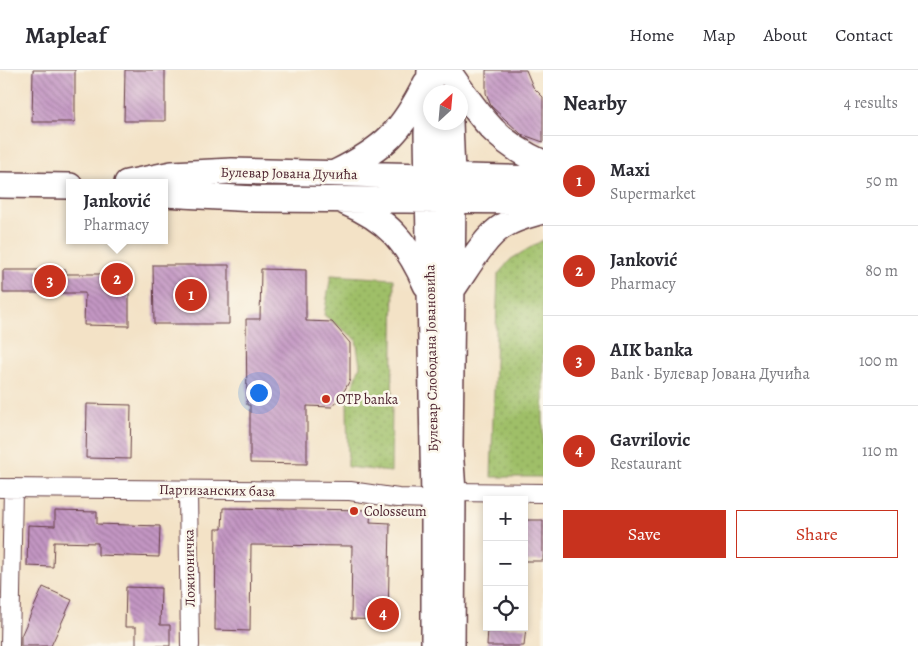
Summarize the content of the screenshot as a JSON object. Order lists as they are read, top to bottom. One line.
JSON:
{"streets":{"street":["Булевар Јована Дучића","Булевар Слободана Јовановића","Партизанских база","Ложионичка"]},"crossings":[["Булевар Јована Дучића","Булевар Слободана Јовановића"],["Булевар Слободана Јовановића","Партизанских база"],["Партизанских база","Ложионичка"]],"places":["OTP banka","Colosseum"],"north":"top right","page":{"header":"Mapleaf","nav":["Home","Map","About","Contact"],"heading":["Nearby","4 results"],"list":[{"mark":"1","name":"Maxi","note":"Supermarket","value":"50 m"},{"mark":"2","name":"Janković","note":"Pharmacy","value":"80 m"},{"mark":"3","name":"AIK banka","note":"Bank · Булевар Јована Дучића","value":"100 m"},{"mark":"4","name":"Gavrilovic","note":"Restaurant","value":"110 m"}],"popup":["Janković","Pharmacy"],"pins":["2","3","1","4"],"buttons":["Save","Share"],"map_buttons":["+","−"]}}
